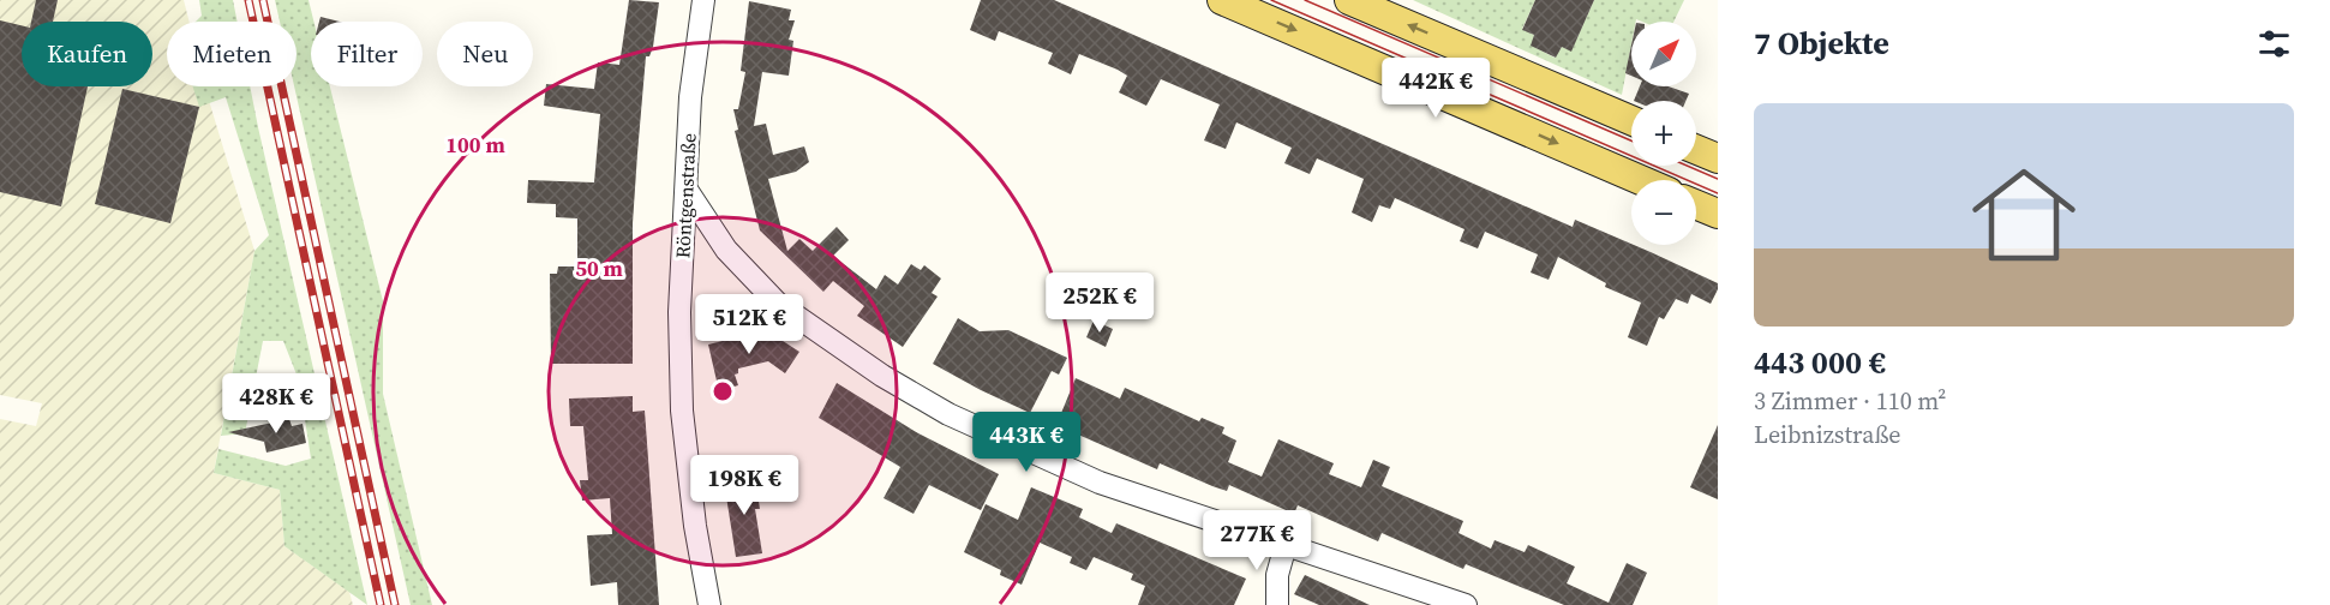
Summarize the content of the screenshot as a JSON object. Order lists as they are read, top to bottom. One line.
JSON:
{"streets":{"street":["Röntgenstraße"]},"north":"top right","page":{"heading":"7 Objekte","map_buttons":["+","−"],"chip":["Kaufen","Mieten","Filter","Neu"],"price":["442K €","252K €","512K €","428K €","443K €","198K €","277K €"],"list":[{"name":"443 000 €","note":"3 Zimmer · 110 m² · Leibnizstraße"}]},"rings":["100 m","50 m"]}
